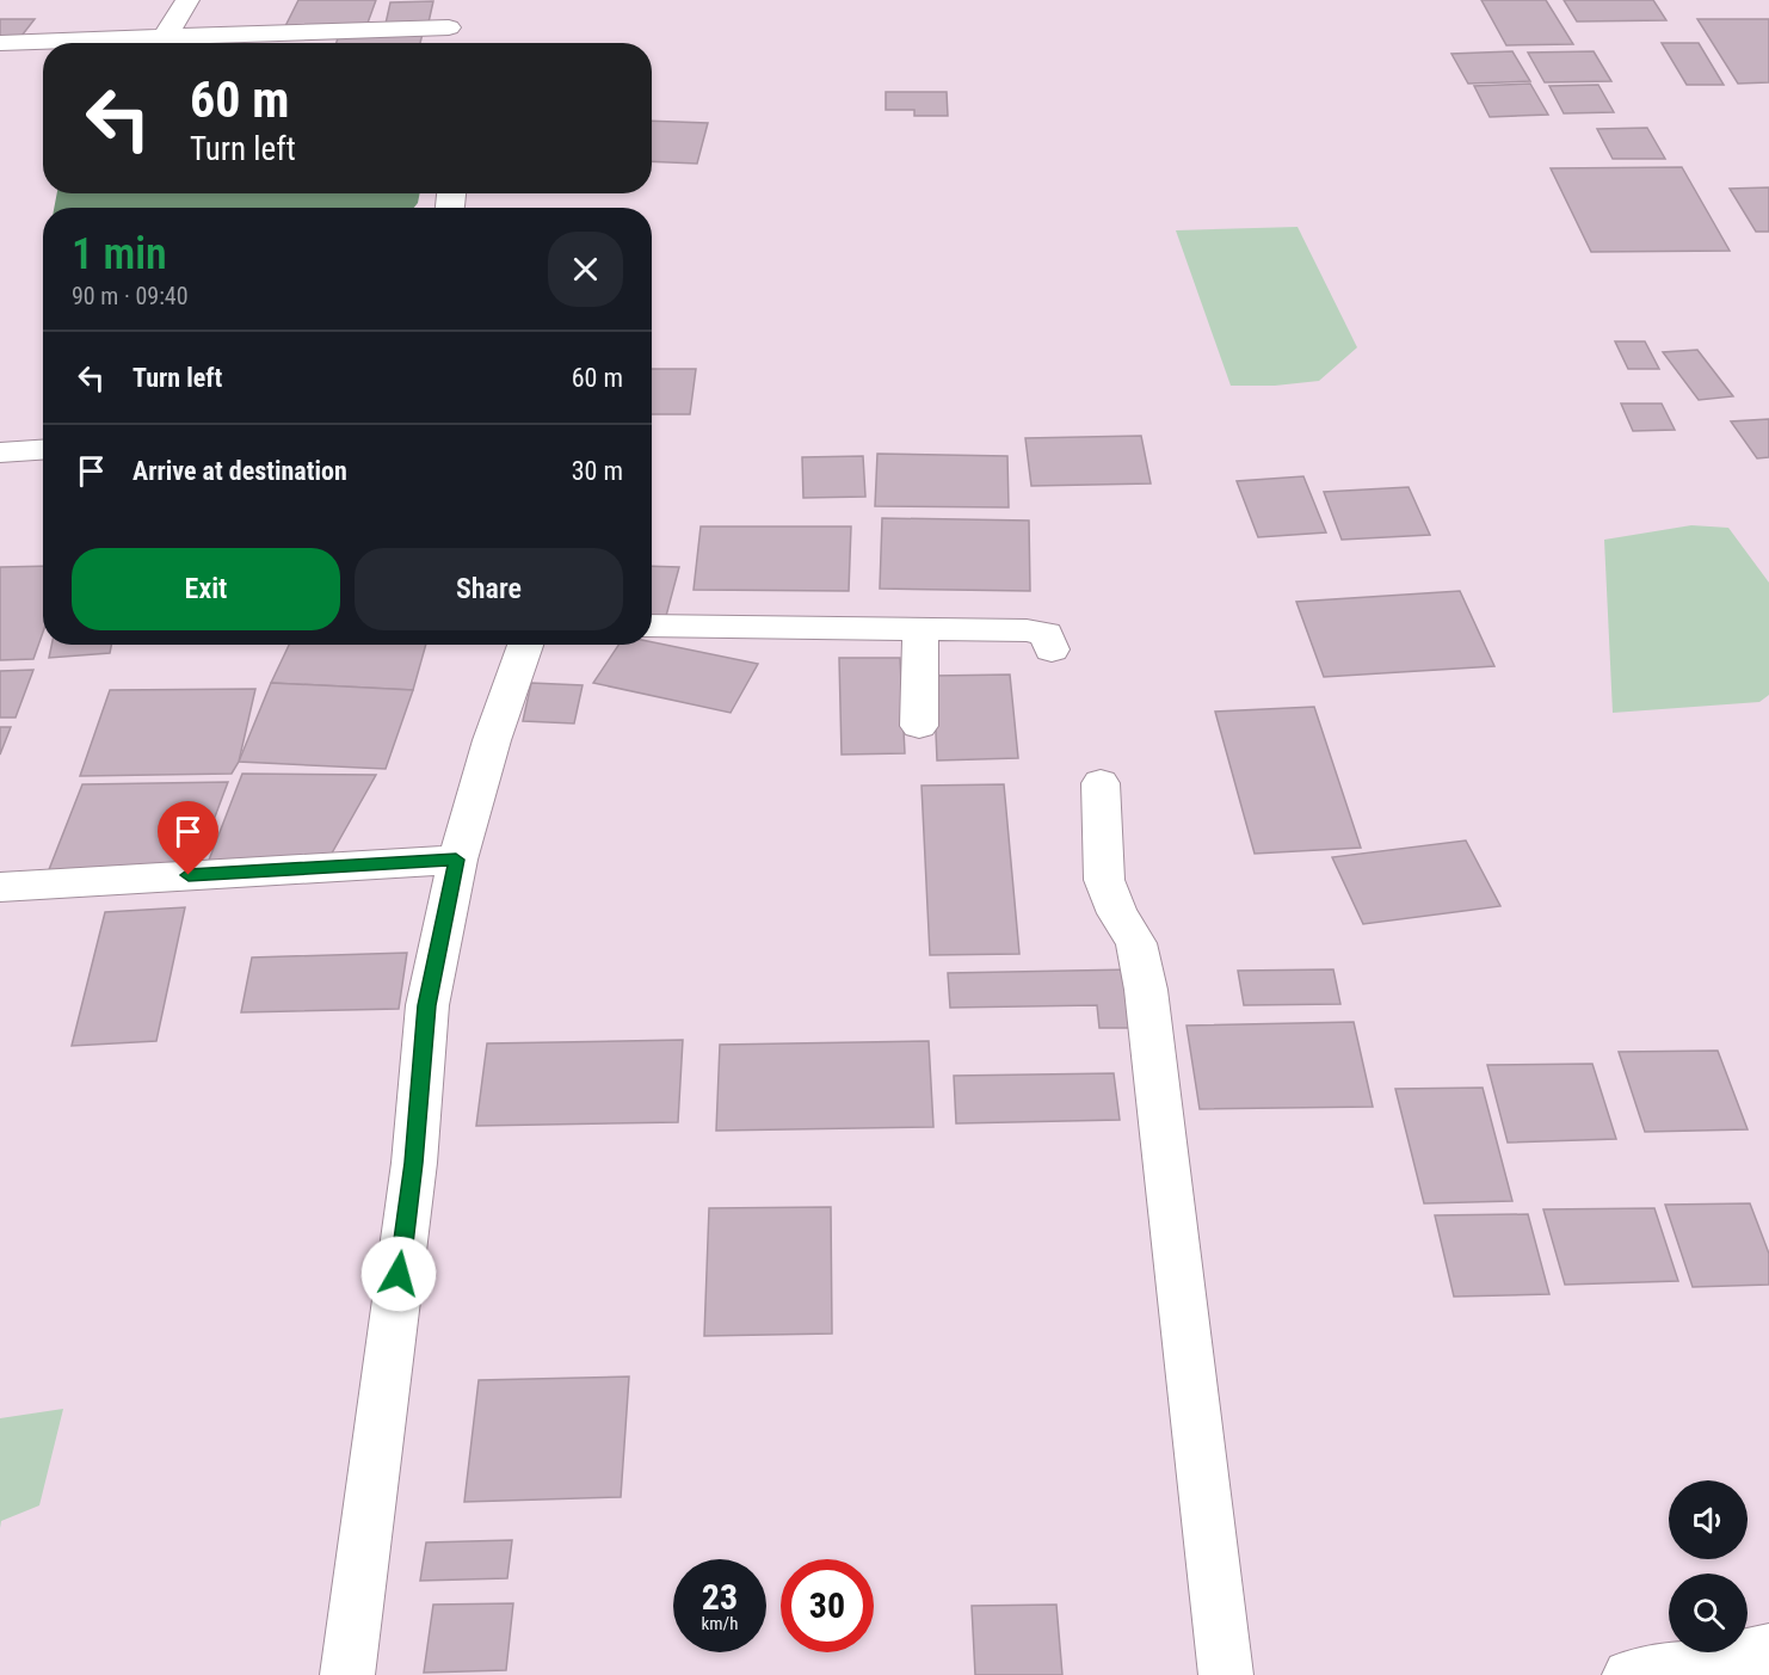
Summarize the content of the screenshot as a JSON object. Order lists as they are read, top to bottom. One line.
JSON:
{"page":{"turn":["60 m","Turn left"],"heading":["1 min","90 m · 09:40"],"list":[{"name":"Turn left","value":"60 m"},{"name":"Arrive at destination","value":"30 m"}],"buttons":["Exit","Share"],"speed":"23 km/h","limit":"30"}}
